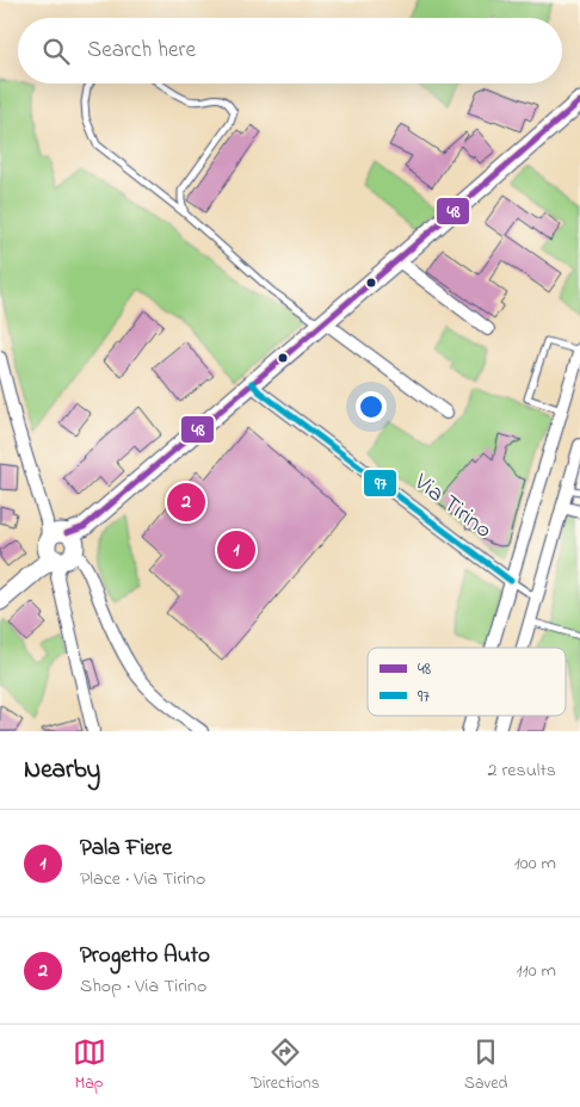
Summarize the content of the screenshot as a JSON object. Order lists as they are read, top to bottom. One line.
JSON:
{"streets":{"street":["Via Tirino"]},"lines":["transit line 48","transit line 97"],"legend":["48","97"],"page":{"search":"Search here","pins":["2","1"],"heading":["Nearby","2 results"],"list":[{"mark":"1","name":"Pala Fiere","note":"Place · Via Tirino","value":"100 m"},{"mark":"2","name":"Progetto Auto","note":"Shop · Via Tirino","value":"110 m"}],"nav":["Map","Directions","Saved"]}}
